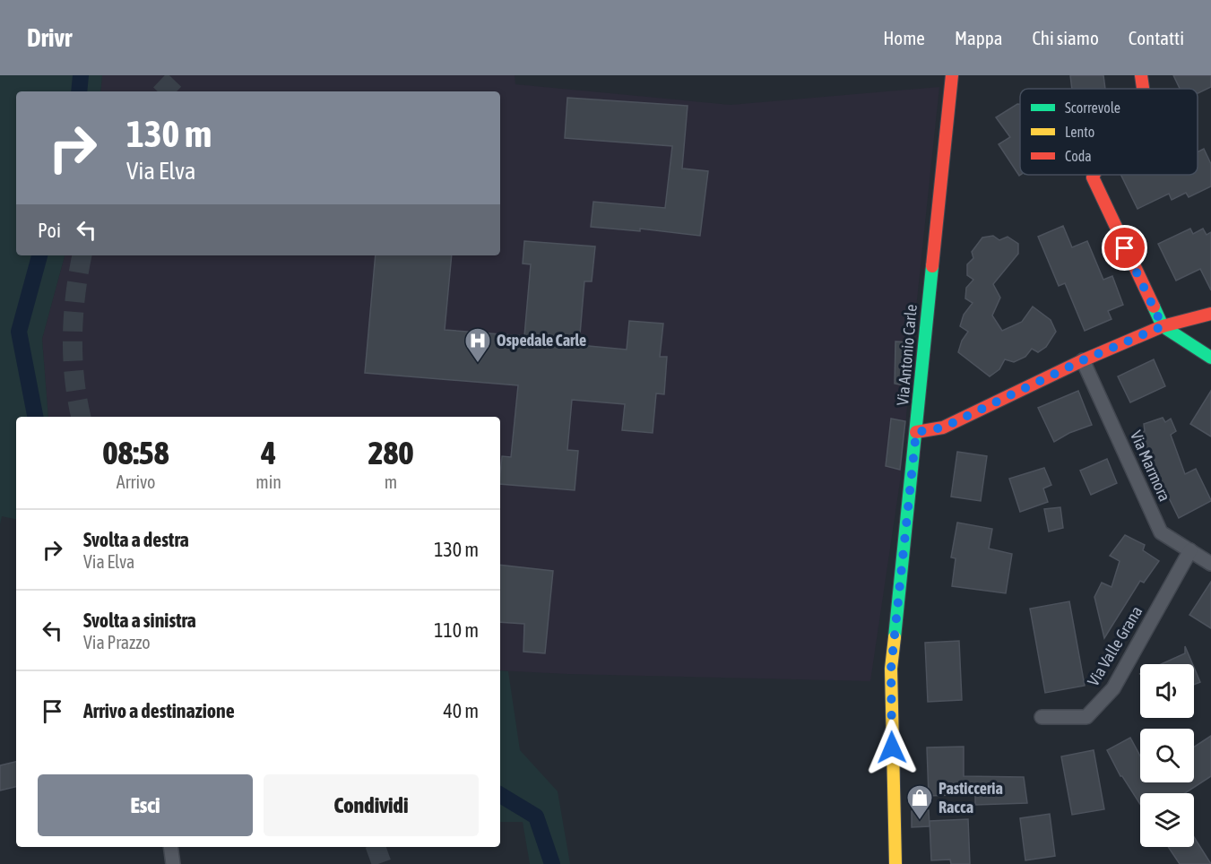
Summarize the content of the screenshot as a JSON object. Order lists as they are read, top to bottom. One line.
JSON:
{"streets":{"street":["Via Antonio Carle","Via Marmora","Via Valle Grana"]},"crossings":[["Via Marmora","Via Valle Grana"]],"places":{"hospital":["Ospedale Carle"],"shop":["Pasticceria Racca"]},"legend":["Scorrevole","Lento","Coda"],"page":{"header":"Drivr","nav":["Home","Mappa","Chi siamo","Contatti"],"turn":["130 m","Via Elva"],"then":"Poi","eta":["08:58","Arrivo","4","min","280","m"],"list":[{"name":"Svolta a destra","note":"Via Elva","value":"130 m"},{"name":"Svolta a sinistra","note":"Via Prazzo","value":"110 m"},{"name":"Arrivo a destinazione","value":"40 m"}],"buttons":["Esci","Condividi"]}}
